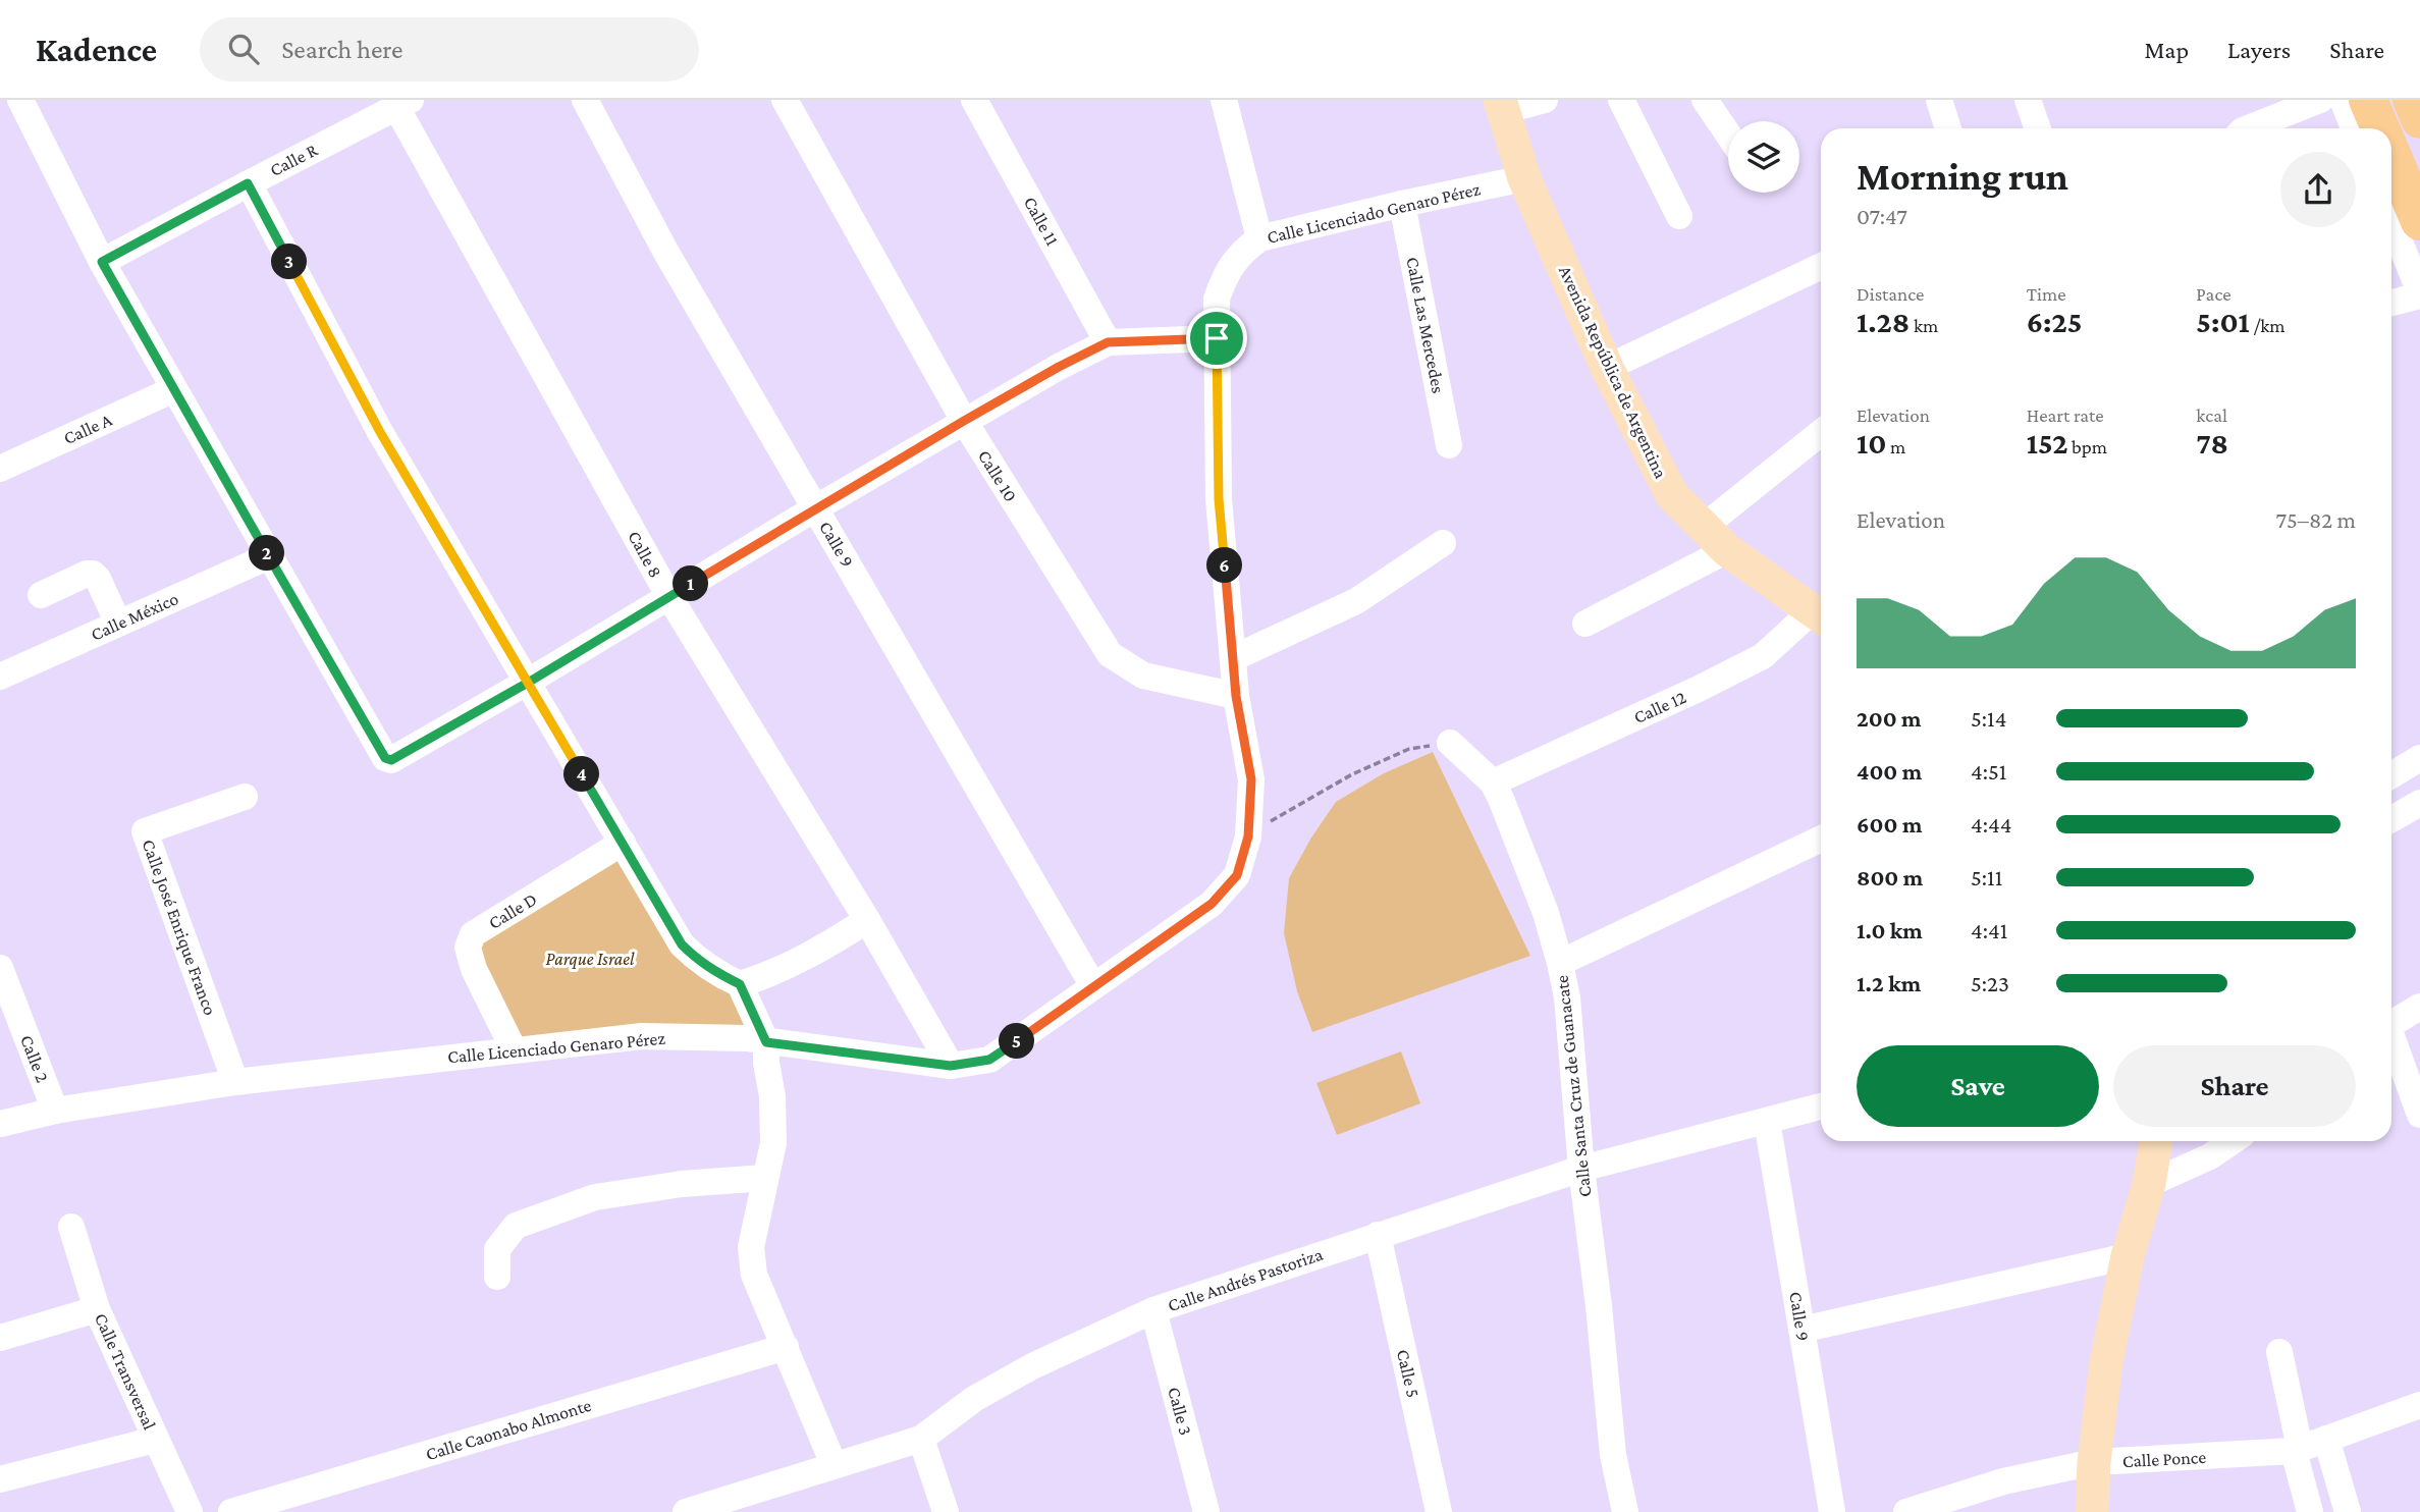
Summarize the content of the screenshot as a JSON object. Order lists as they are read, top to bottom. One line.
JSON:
{"streets":{"main road":["Avenida República de Argentina"],"street":["Calle R","Calle Licenciado Genaro Pérez","Calle 11","Calle Las Mercedes","Calle A","Calle 10","Calle 9","Calle 8","Calle México","Calle 12","Calle D","Calle José Enrique Franco","Calle 2","Calle Santa Cruz de Guanacate","Calle Andrés Pastoriza","Calle Transversal","Calle 5","Calle 3","Calle Caonabo Almonte","Calle Ponce"]},"crossings":[["Calle R","Calle 8"],["Calle Licenciado Genaro Pérez","Calle Las Mercedes"],["Calle Licenciado Genaro Pérez","Avenida República de Argentina"],["Calle Licenciado Genaro Pérez","Calle 10"],["Calle Licenciado Genaro Pérez","Calle 9"],["Calle Licenciado Genaro Pérez","Calle 8"],["Calle Licenciado Genaro Pérez","Calle D"],["Calle Licenciado Genaro Pérez","Calle José Enrique Franco"],["Calle Licenciado Genaro Pérez","Calle 2"],["Avenida República de Argentina","Calle 12"],["Calle 9","Calle Andrés Pastoriza"],["Calle 12","Calle Santa Cruz de Guanacate"],["Calle Santa Cruz de Guanacate","Calle Andrés Pastoriza"],["Calle Andrés Pastoriza","Calle 5"],["Calle Andrés Pastoriza","Calle 3"]],"parks":["Parque Israel"],"page":{"header":"Kadence","search":"Search here","nav":["Map","Layers","Share"],"heading":["Morning run","07:47"],"pins":["3","2","6","1","4","5"],"stats":[["Distance","1.28 km"],["Time","6:25"],["Pace","5:01 /km"],["Elevation","10 m"],["Heart rate","152 bpm"],["kcal","78"]],"chart":["Elevation","75–82 m"],"list":[{"name":"200 m","note":"5:14"},{"name":"400 m","note":"4:51"},{"name":"600 m","note":"4:44"},{"name":"800 m","note":"5:11"},{"name":"1.0 km","note":"4:41"},{"name":"1.2 km","note":"5:23"}],"buttons":["Save","Share"]}}
